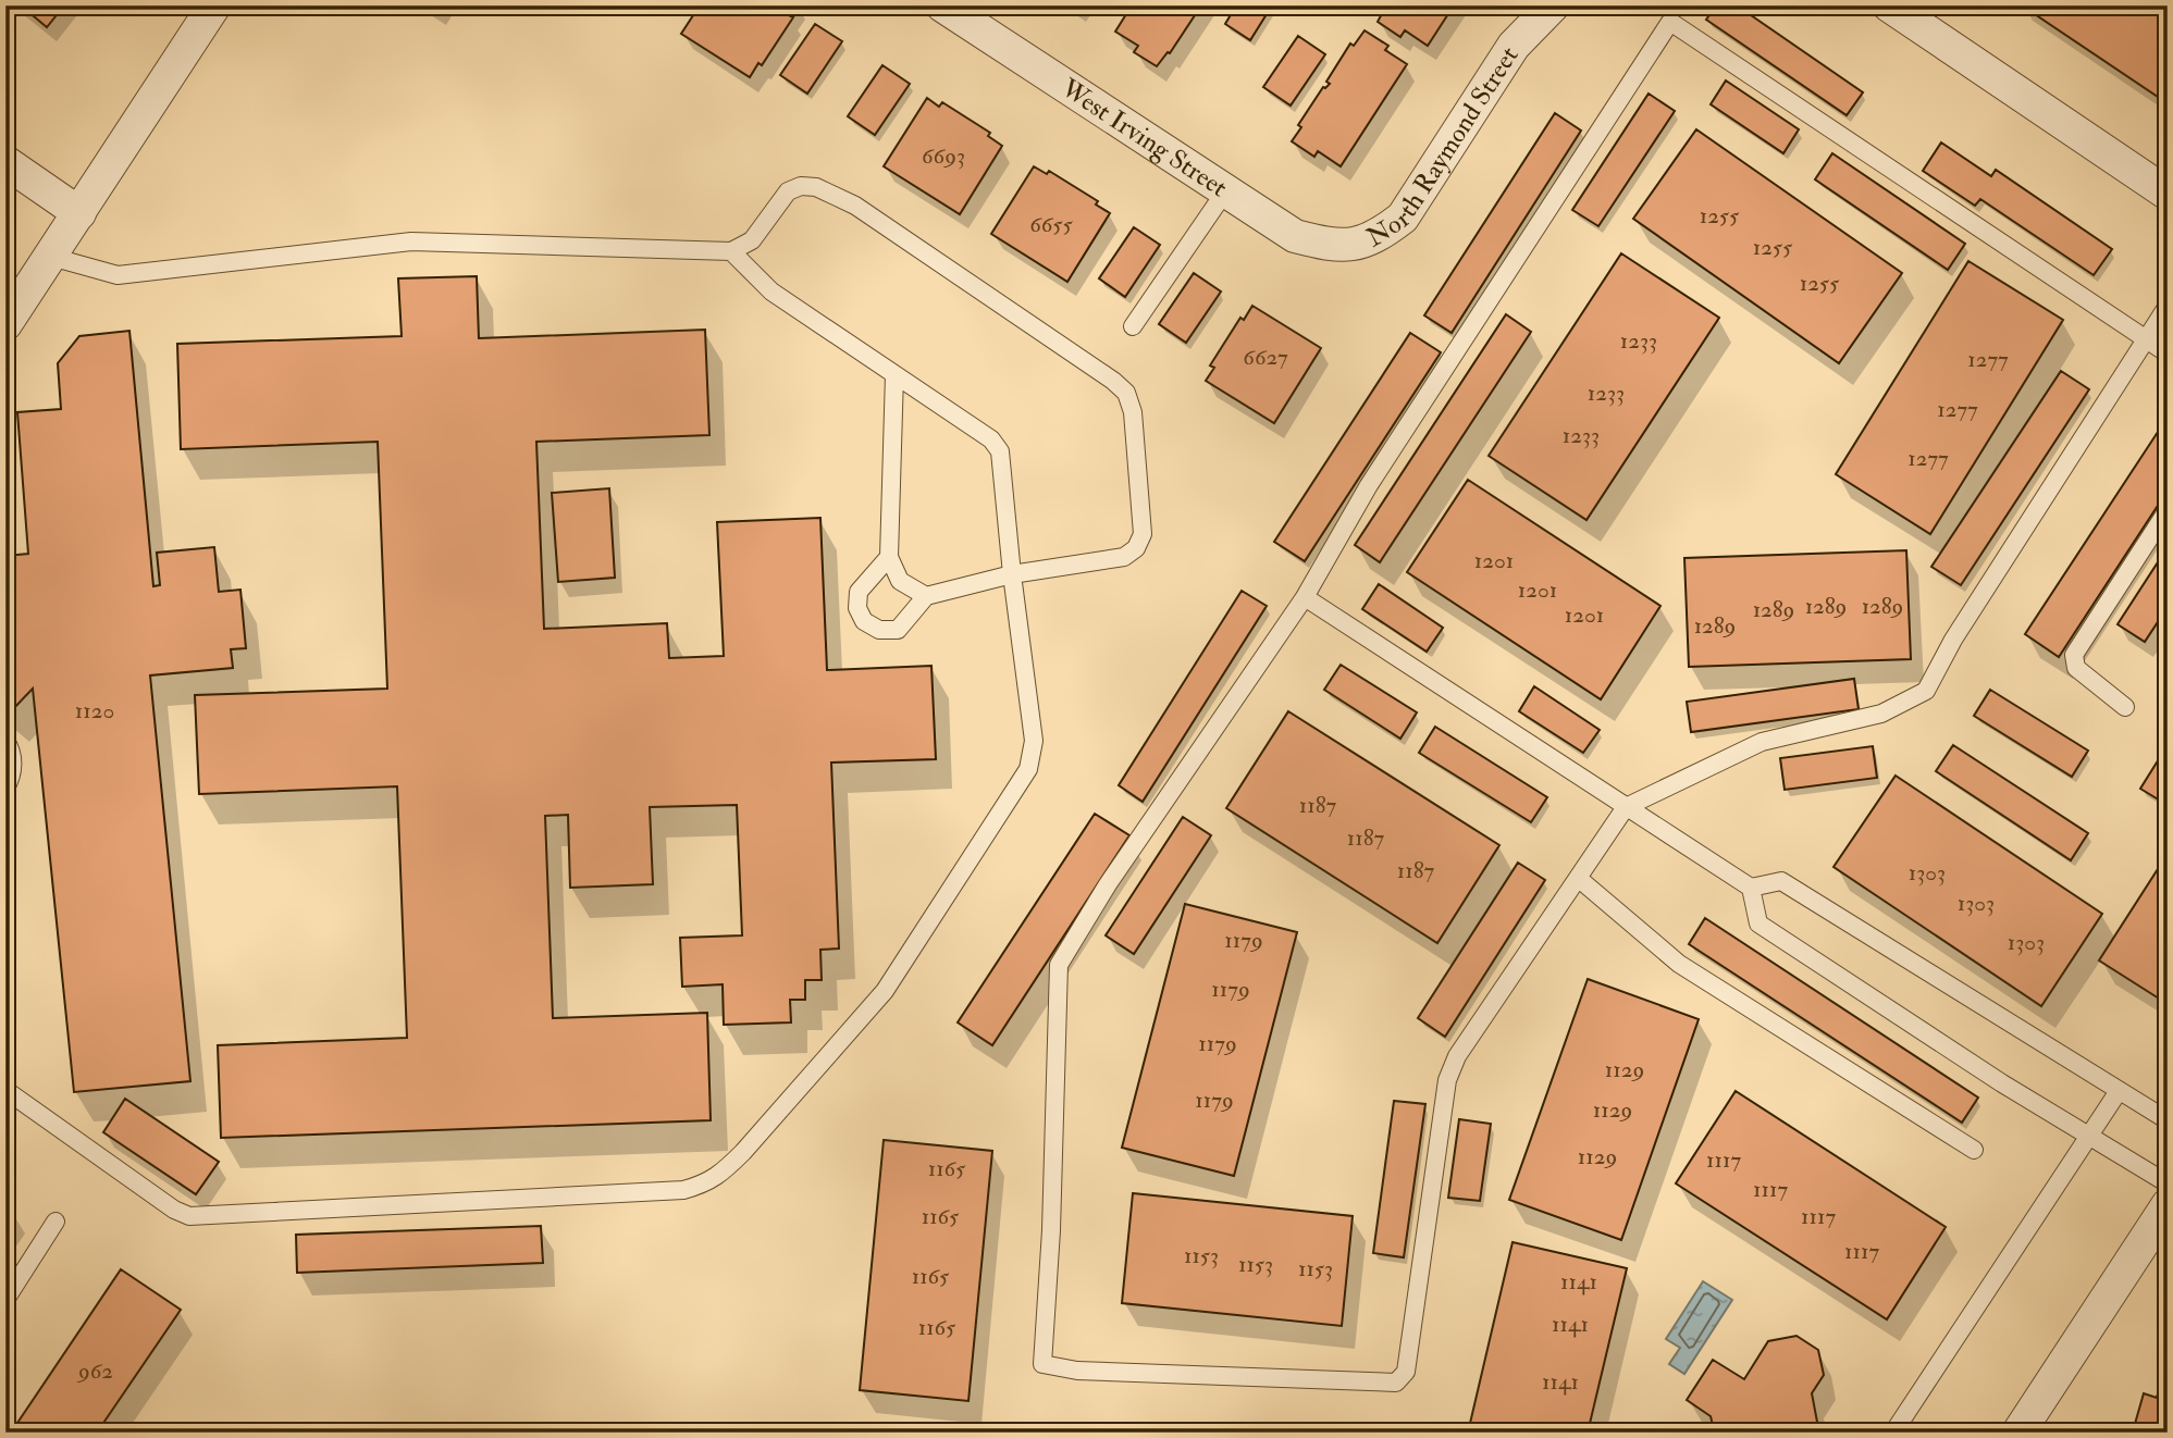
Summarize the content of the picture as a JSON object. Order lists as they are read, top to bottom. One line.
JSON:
{"streets":{"street":["West Irving Street","North Raymond Street"]},"crossings":[["West Irving Street","North Raymond Street"]],"house_numbers":["6693","1255","6655","1255","1255","1233","6627","1277","1233","1277","1233","1277","1201","1201","1289","1289","1289","1201","1289","1120","1187","1187","1187","1303","1303","1179","1303","1179","1179","1129","1179","1129","1129","1117","1165","1117","1165","1117","1117","1153","1153","1153","1165","1141","1141","1165","962","1141"]}
